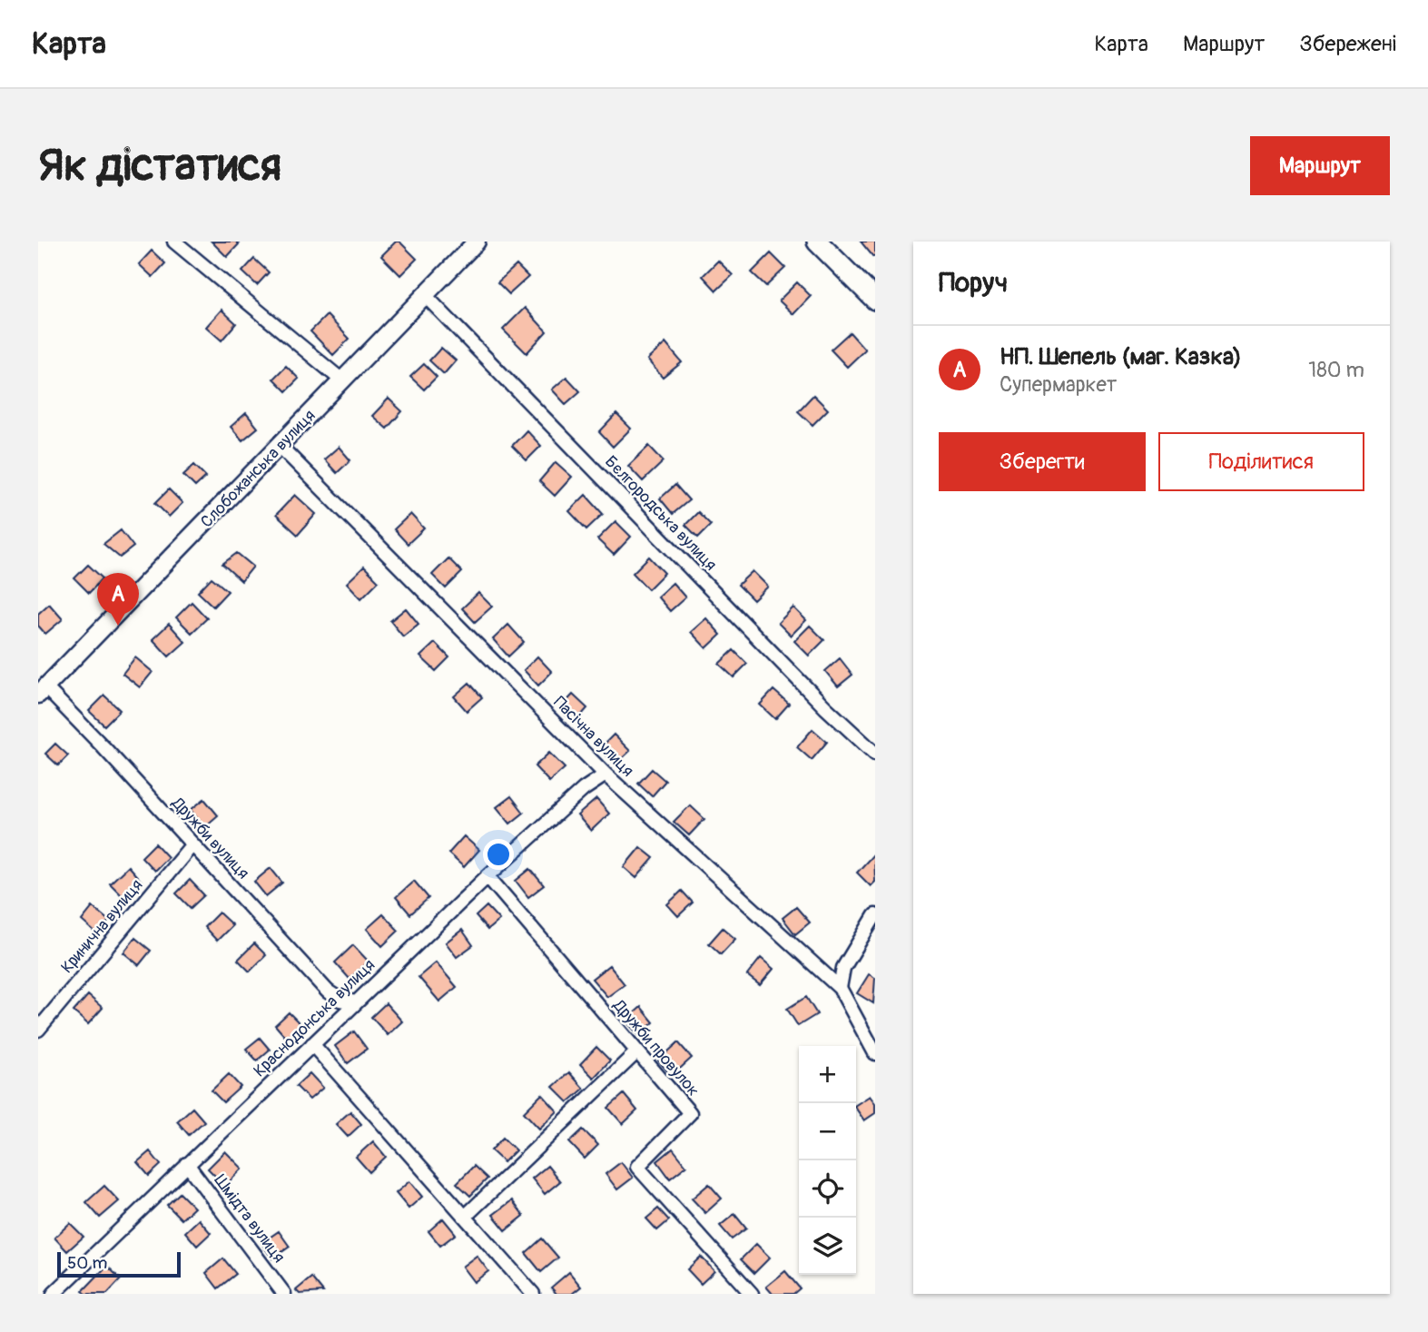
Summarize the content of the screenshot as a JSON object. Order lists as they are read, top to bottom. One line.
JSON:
{"streets":{"street":["Слобожанська вулиця","Бєлгородська вулиця","Пасічна вулиця","Дружби вулиця","Кринична вулиця","Краснодонська вулиця","Дружби провулок","Шмідта вулиця"]},"crossings":[["Слобожанська вулиця","Бєлгородська вулиця"],["Слобожанська вулиця","Пасічна вулиця"],["Слобожанська вулиця","Дружби вулиця"],["Пасічна вулиця","Краснодонська вулиця"],["Дружби вулиця","Кринична вулиця"],["Дружби вулиця","Краснодонська вулиця"],["Краснодонська вулиця","Дружби провулок"],["Краснодонська вулиця","Шмідта вулиця"]],"scale_bar":"50 m","page":{"header":"Карта","nav":["Карта","Маршрут","Збережені"],"buttons":["Маршрут",["Зберегти","Поділитися"]],"title":"Як дістатися","heading":"Поруч","list":[{"mark":"A","name":"НП. Шепель (маг. Казка)","note":"Супермаркет","value":"180 m"}],"pins":"A","map_buttons":["+","−"],"scale":"50 m"}}
